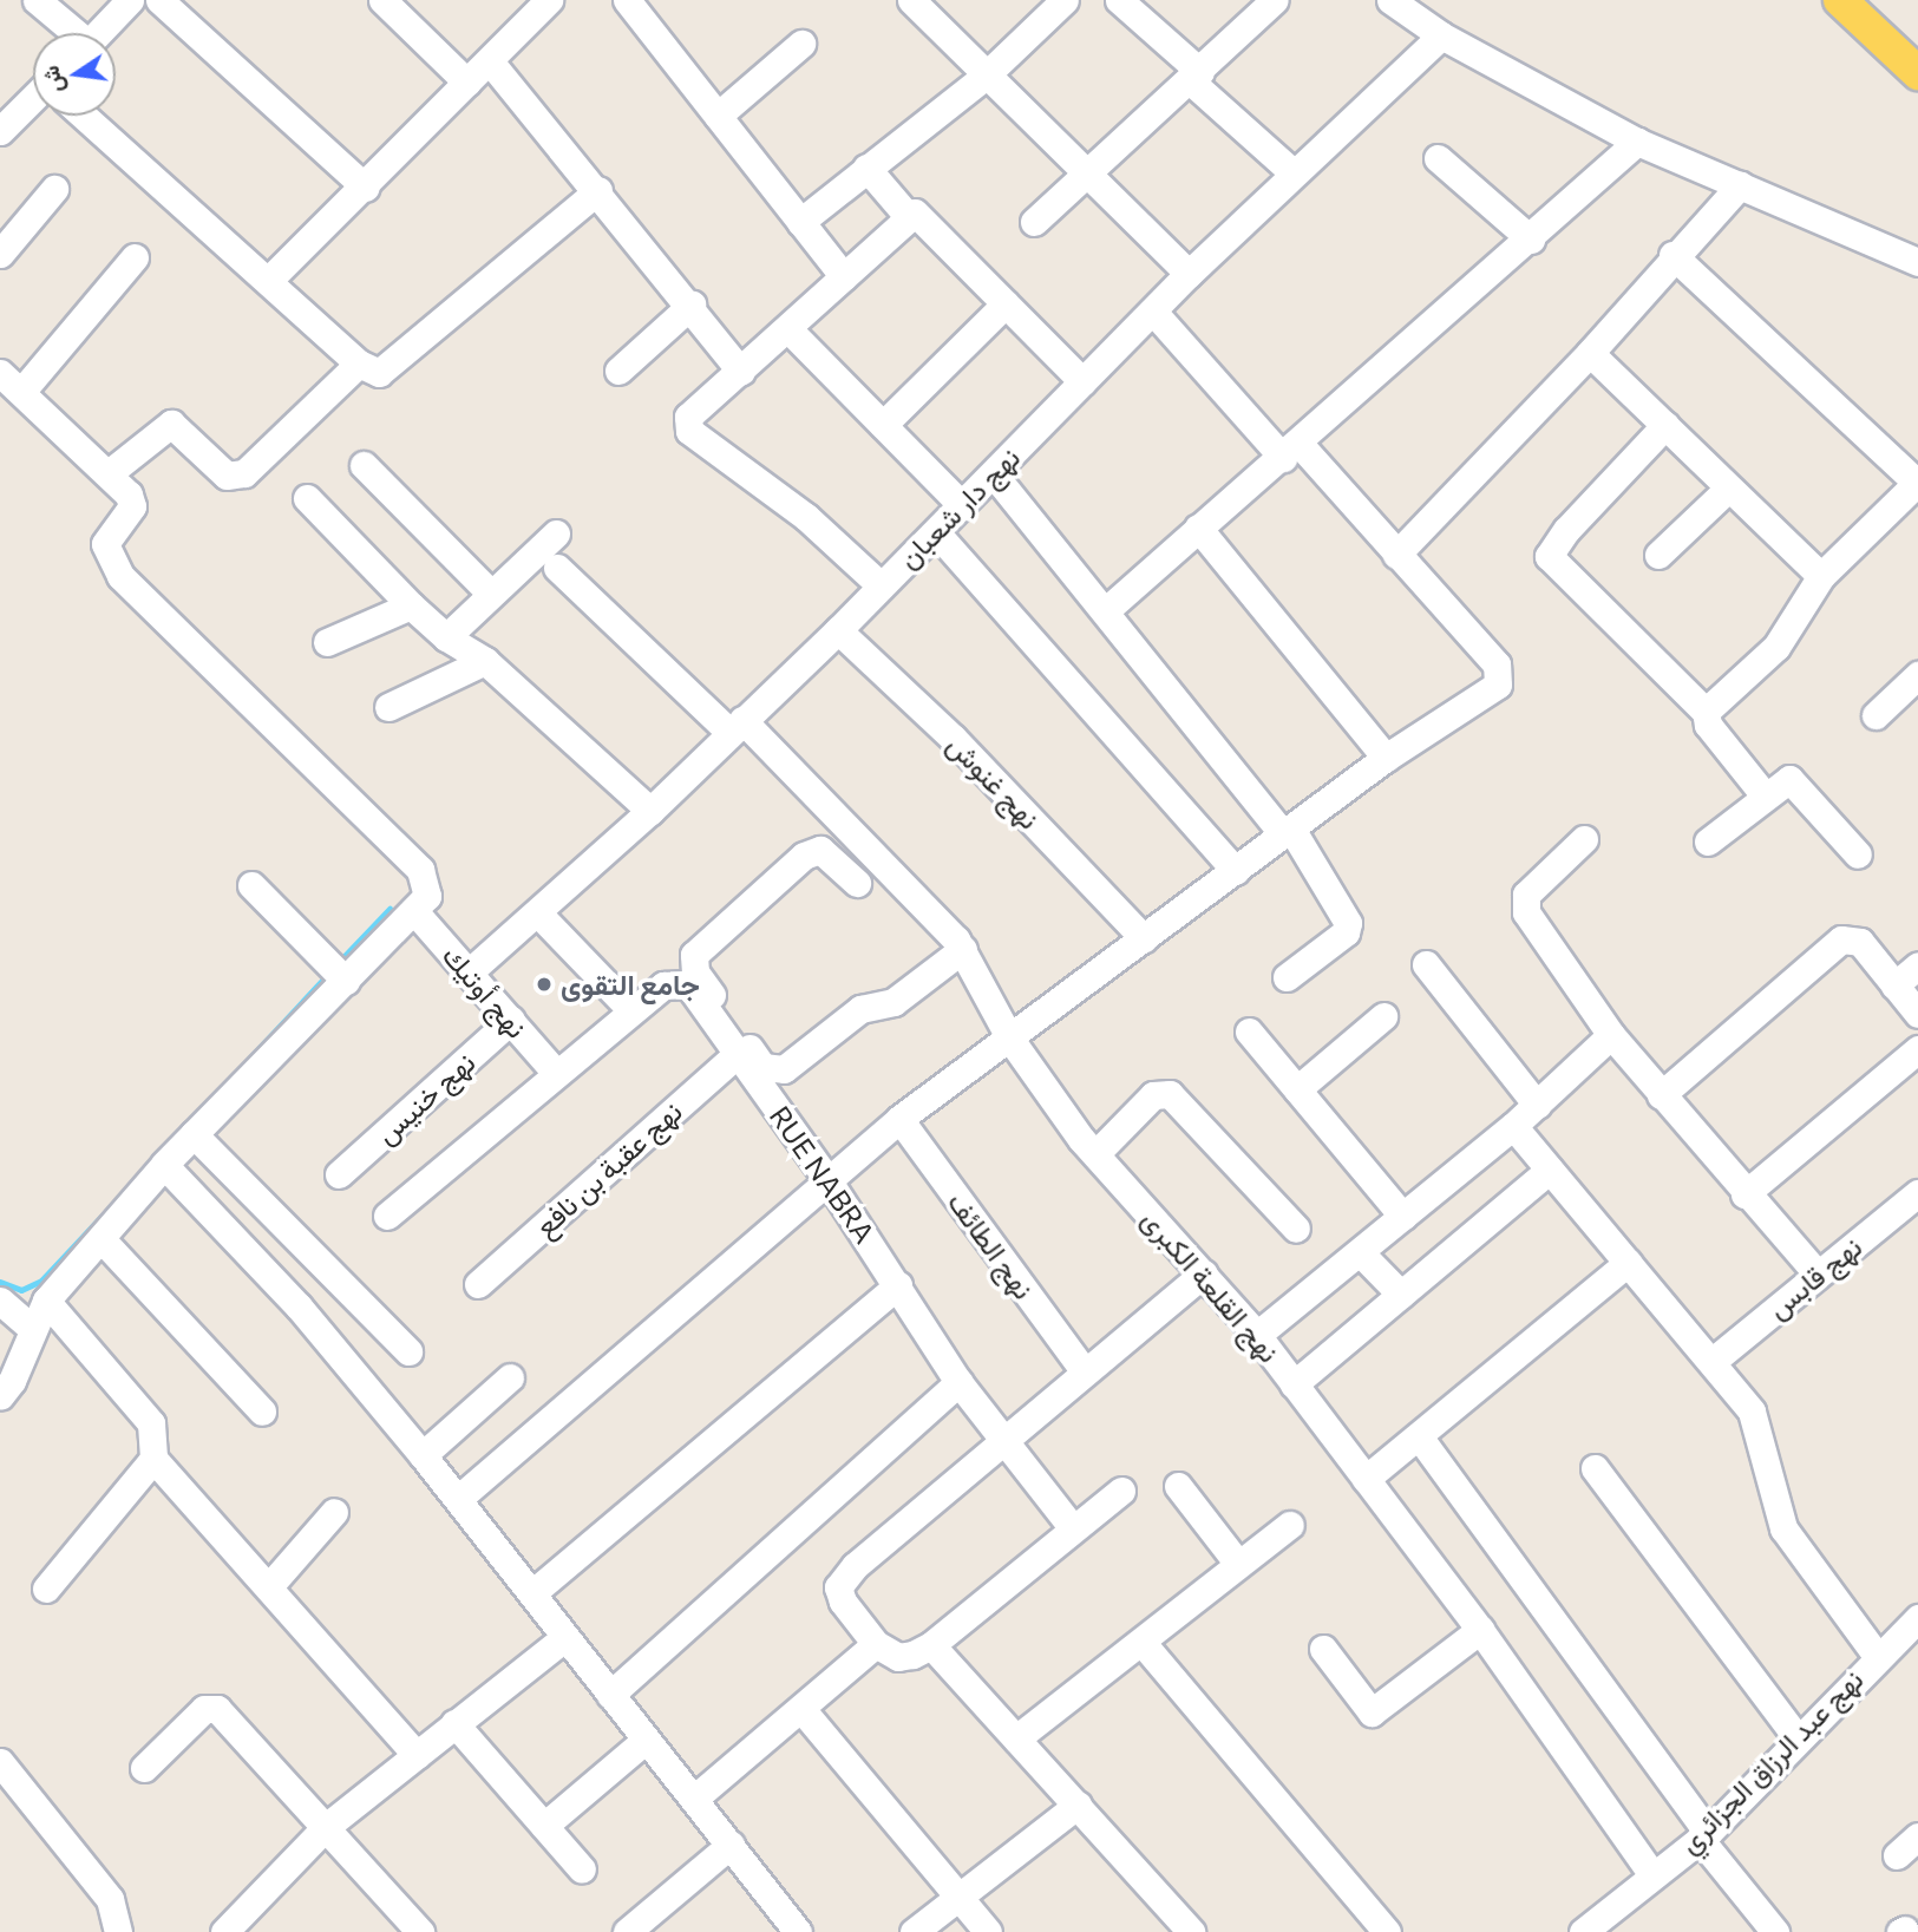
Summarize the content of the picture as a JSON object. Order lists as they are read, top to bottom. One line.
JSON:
{"streets":{"street":["نهج دار شعبان","نهج غنوش","نهج أوتيك","نهج خنيس","نهج عقبة بن نافع","RUE NABRA","نهج الطائف","نهج قابس","نهج القلعة الكبرى","نهج عبد الرزاق الجزائري"]},"crossings":[["نهج دار شعبان","نهج غنوش"],["نهج دار شعبان","نهج أوتيك"],["نهج دار شعبان","نهج القلعة الكبرى"],["نهج أوتيك","نهج خنيس"],["نهج أوتيك","RUE NABRA"],["نهج عقبة بن نافع","RUE NABRA"],["نهج القلعة الكبرى","نهج عبد الرزاق الجزائري"]],"places":["جامع التقوى"],"north":"left"}
